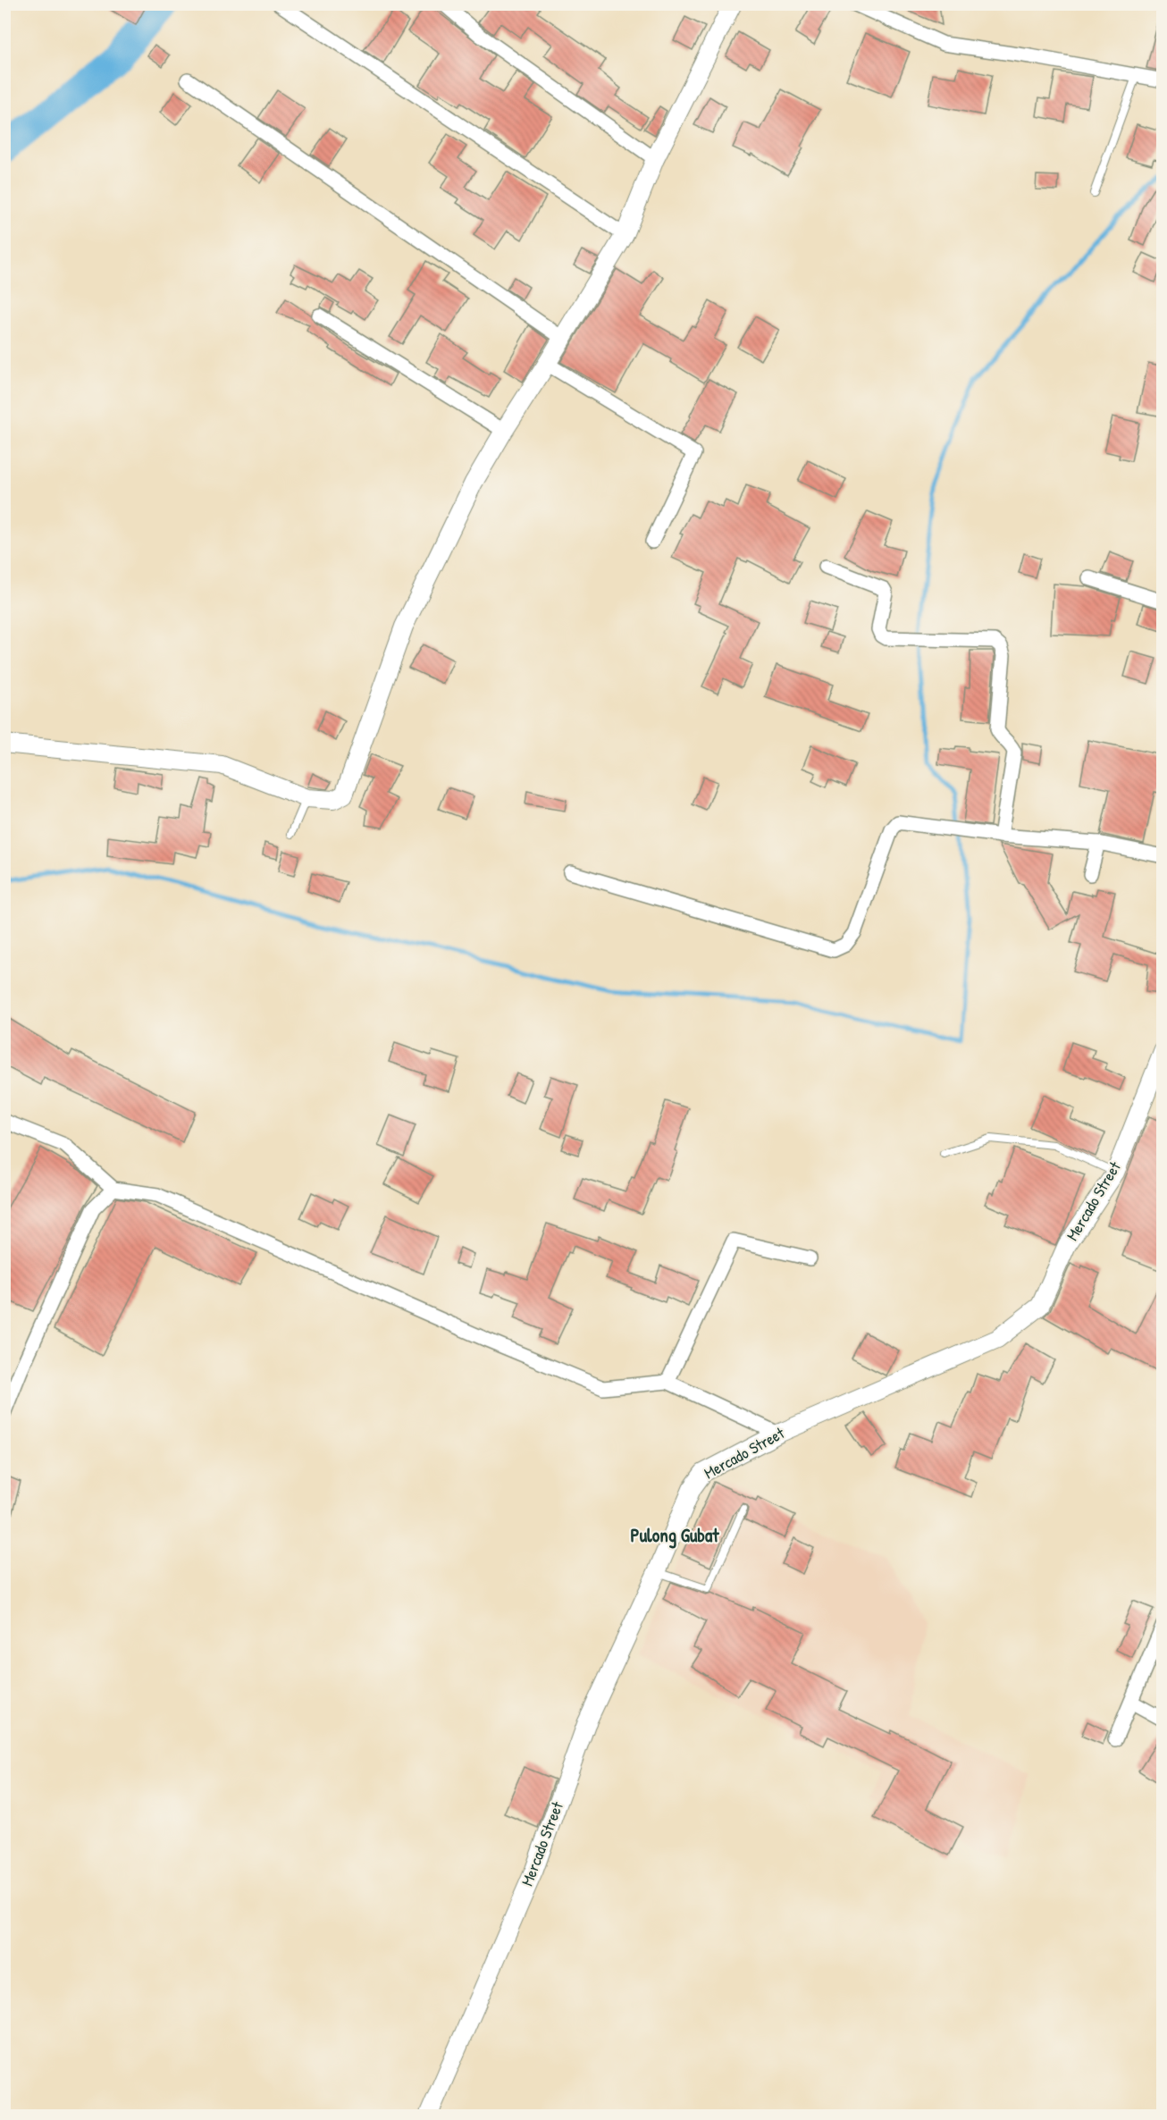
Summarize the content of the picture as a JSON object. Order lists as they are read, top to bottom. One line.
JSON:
{"streets":{"street":["Mercado Street"]},"districts":["Pulong Gubat"]}
